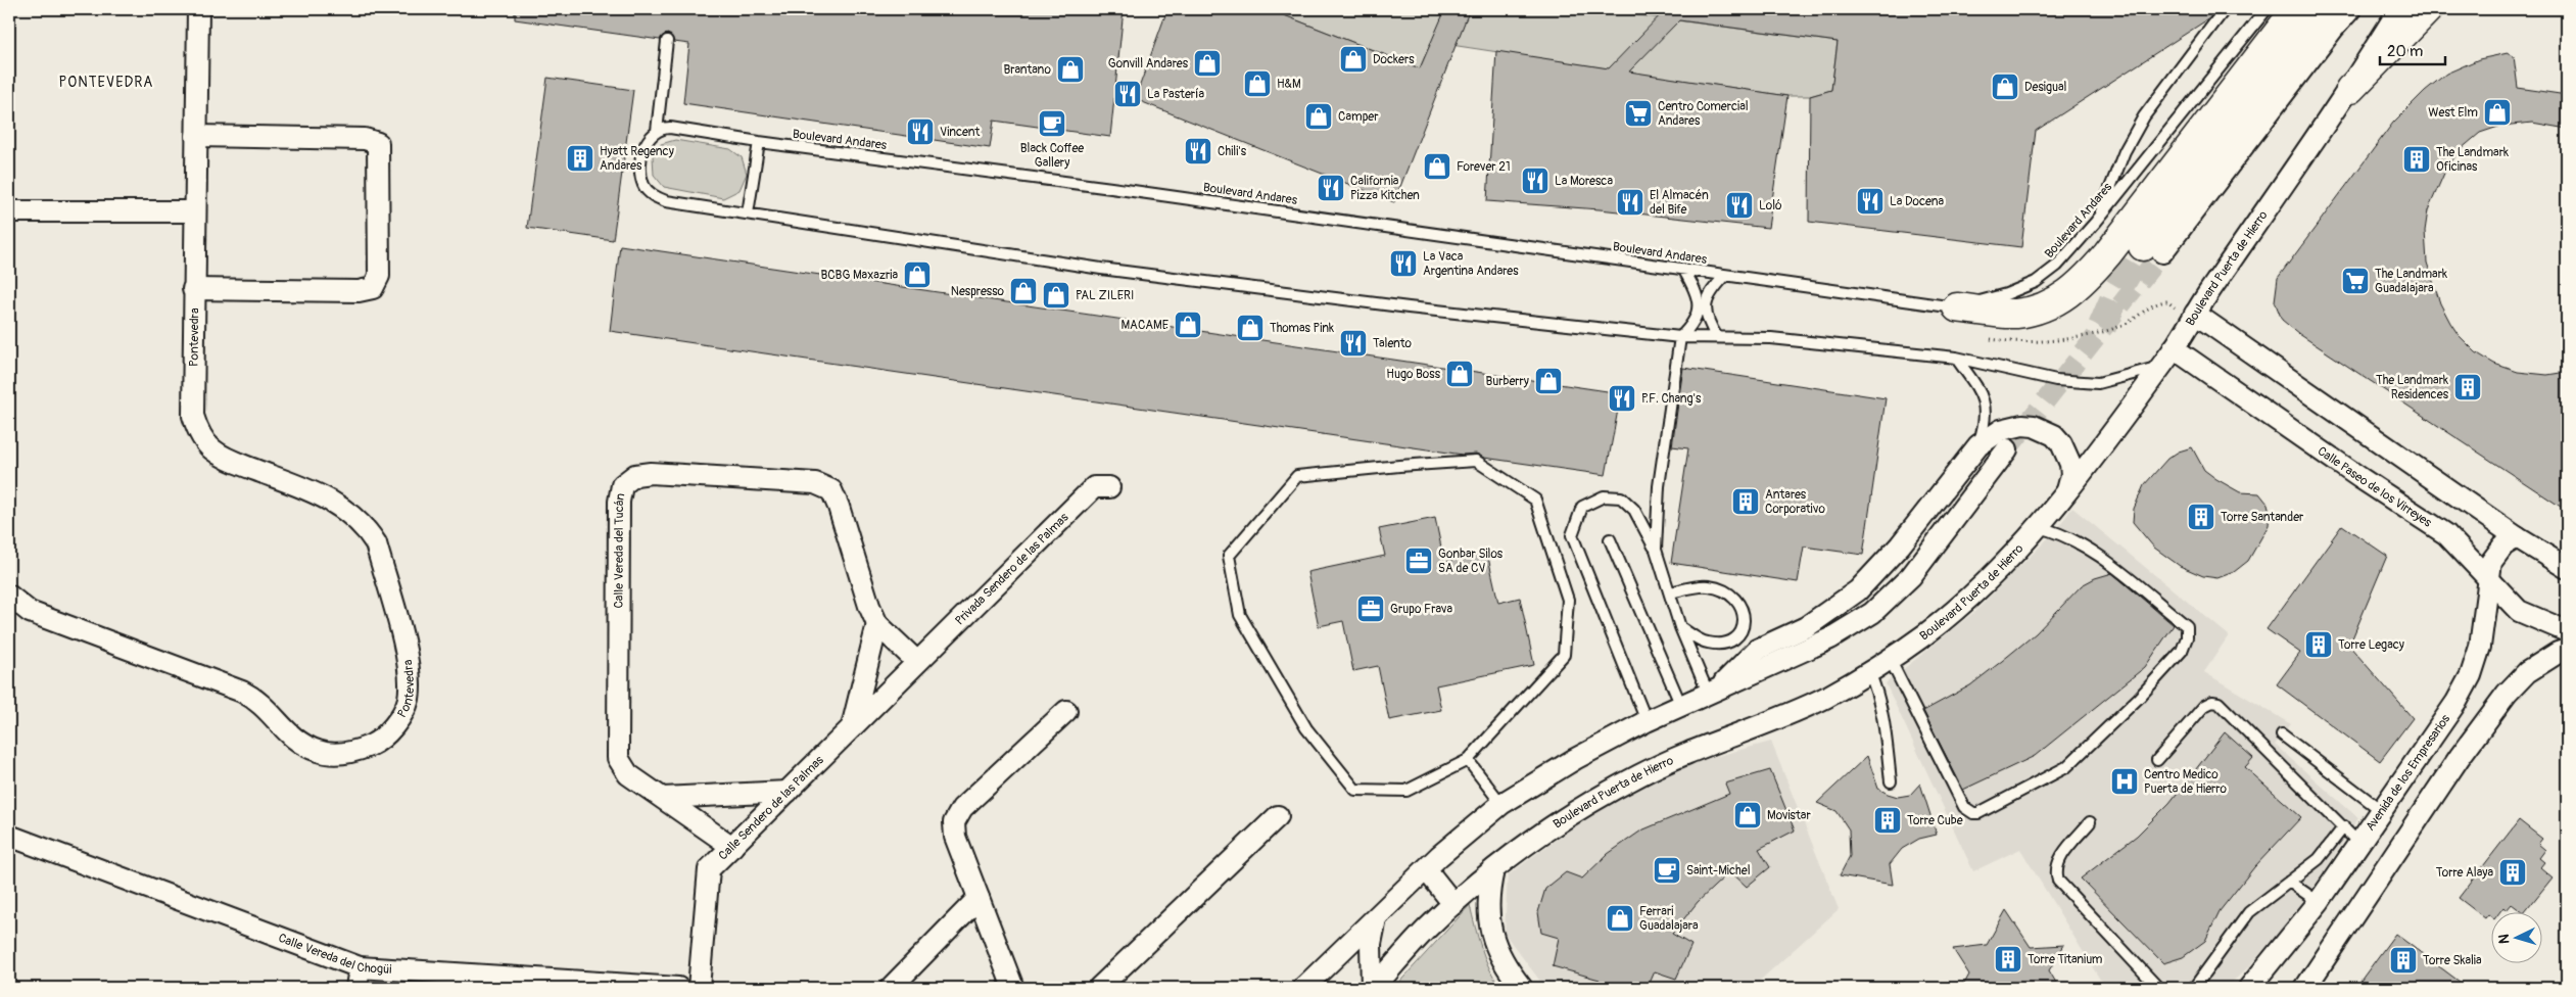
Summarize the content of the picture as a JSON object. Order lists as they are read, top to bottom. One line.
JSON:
{"streets":{"street":["Boulevard Puerta de Hierro","Pontevedra","Calle Paseo de los Virreyes","Calle Vereda del Tucán","Privada Sendero de las Palmas","Avenida de los Empresarios","Calle Sendero de las Palmas","Calle Vereda del Chogüi"],"lane":["Boulevard Andares"]},"crossings":[["Boulevard Puerta de Hierro","Calle Paseo de los Virreyes"],["Calle Paseo de los Virreyes","Avenida de los Empresarios"],["Calle Vereda del Tucán","Privada Sendero de las Palmas"],["Calle Vereda del Tucán","Calle Sendero de las Palmas"],["Privada Sendero de las Palmas","Calle Sendero de las Palmas"]],"districts":["PONTEVEDRA"],"places":{"shop":["Dockers","Gonvill Andares","Brantano","H&M","Desigual","West Elm","Camper","Forever 21","BCBG Maxazria","Nespresso","PAL ZILERI","MACAME","Thomas Pink","Hugo Boss","Burberry","Movistar","Ferrari Guadalajara"],"restaurant":["La Pastería","Vincent","Chili's","La Moresca","California Pizza Kitchen","La Docena","El Almacén del Bife","Loló","La Vaca Argentina Andares","Talento","P.F. Chang's"],"supermarket":["Centro Comercial Andares","The Landmark Guadalajara"],"cafe":["Black Coffee Gallery","Saint-Michel"],"building":["Hyatt Regency Andares","The Landmark Oficinas","The Landmark Residences","Antares Corporativo","Torre Santander","Torre Legacy","Torre Cube","Torre Alaya","Torre Titanium","Torre Skalia"],"office":["Gonbar Silos SA de CV","Grupo Frava"],"hospital":["Centro Medico Puerta de Hierro"]},"scale_bar":"20 m","north":"left"}
